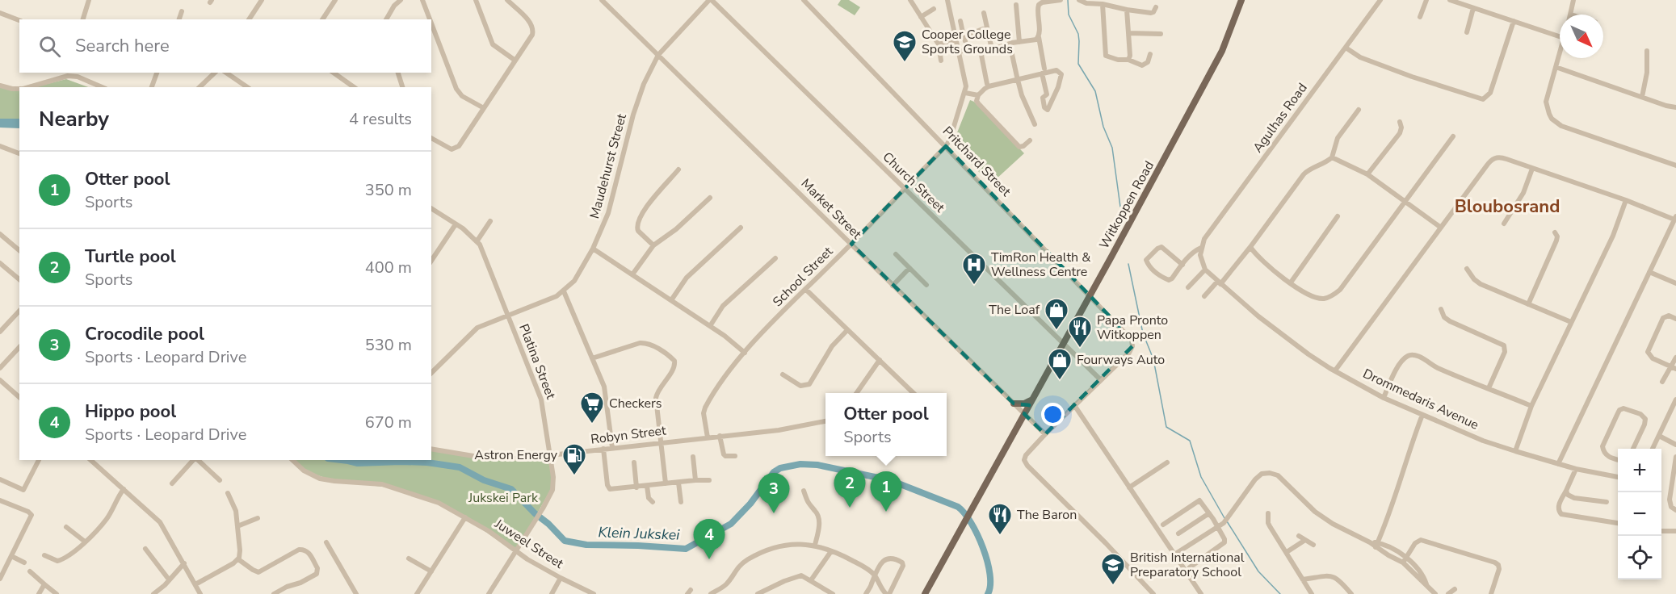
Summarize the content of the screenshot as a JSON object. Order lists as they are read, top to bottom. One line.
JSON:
{"streets":{"main road":["Witkoppen Road"],"street":["Agulhas Road","Pritchard Street","Maudehurst Street","Church Street","Market Street","School Street","Platina Street","Drommedaris Avenue","Robyn Street","Juweel Street"]},"crossings":[["Pritchard Street","Church Street"],["Pritchard Street","Witkoppen Road"],["Pritchard Street","School Street"],["Maudehurst Street","Church Street"],["Maudehurst Street","Market Street"],["Maudehurst Street","Platina Street"],["Church Street","Witkoppen Road"],["Church Street","School Street"],["Witkoppen Road","Market Street"],["Market Street","School Street"],["School Street","Robyn Street"],["Platina Street","Robyn Street"],["Platina Street","Juweel Street"]],"districts":["Bloubosrand"],"water":["Klein Jukskei"],"parks":["Jukskei Park"],"places":{"school or university":["Cooper College Sports Grounds","British International Preparatory School"],"hospital":["TimRon Health & Wellness Centre"],"shop":["The Loaf","Fourways Auto"],"restaurant":["Papa Pronto Witkoppen","The Baron"],"supermarket":["Checkers"],"fuel station":["Astron Energy"]},"north":"bottom right","page":{"search":"Search here","heading":["Nearby","4 results"],"list":[{"mark":"1","name":"Otter pool","note":"Sports","value":"350 m"},{"mark":"2","name":"Turtle pool","note":"Sports","value":"400 m"},{"mark":"3","name":"Crocodile pool","note":"Sports · Leopard Drive","value":"530 m"},{"mark":"4","name":"Hippo pool","note":"Sports · Leopard Drive","value":"670 m"}],"popup":["Otter pool","Sports"],"map_buttons":["+","−"],"pins":["2","1","3","4"]}}
